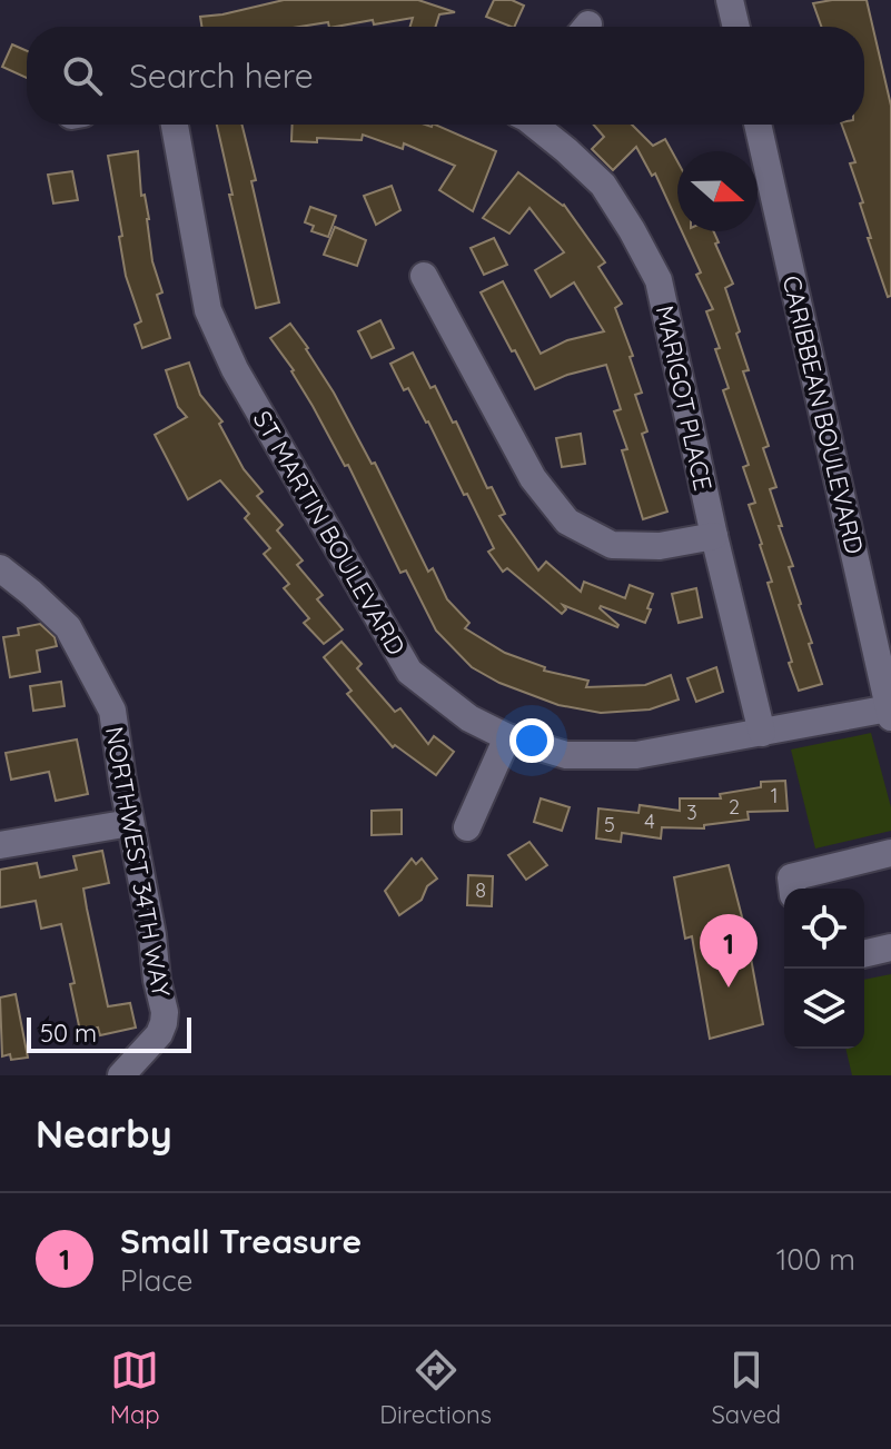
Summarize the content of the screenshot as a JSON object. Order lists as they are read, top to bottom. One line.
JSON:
{"streets":{"street":["MARIGOT PLACE","CARIBBEAN BOULEVARD","ST MARTIN BOULEVARD","NORTHWEST 34TH WAY"]},"crossings":[["MARIGOT PLACE","ST MARTIN BOULEVARD"],["CARIBBEAN BOULEVARD","ST MARTIN BOULEVARD"]],"house_numbers":["1","2","3","4","5","8"],"scale_bar":"50 m","north":"right","page":{"search":"Search here","pins":"1","scale":"50 m","heading":"Nearby","list":[{"mark":"1","name":"Small Treasure","note":"Place","value":"100 m"}],"nav":["Map","Directions","Saved"]}}
